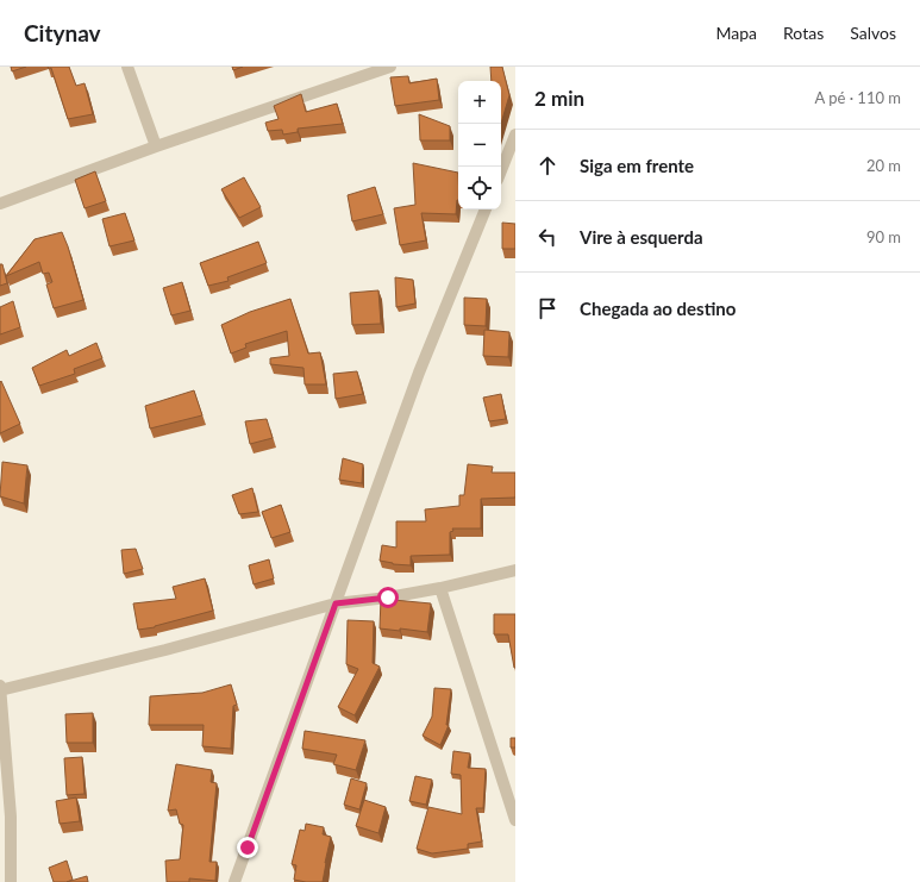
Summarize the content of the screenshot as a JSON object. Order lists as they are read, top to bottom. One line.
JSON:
{"page":{"header":"Citynav","nav":["Mapa","Rotas","Salvos"],"heading":["2 min","A pé · 110 m"],"map_buttons":["+","−"],"list":[["Siga em frente","20 m"],["Vire à esquerda","90 m"],"Chegada ao destino"]}}
